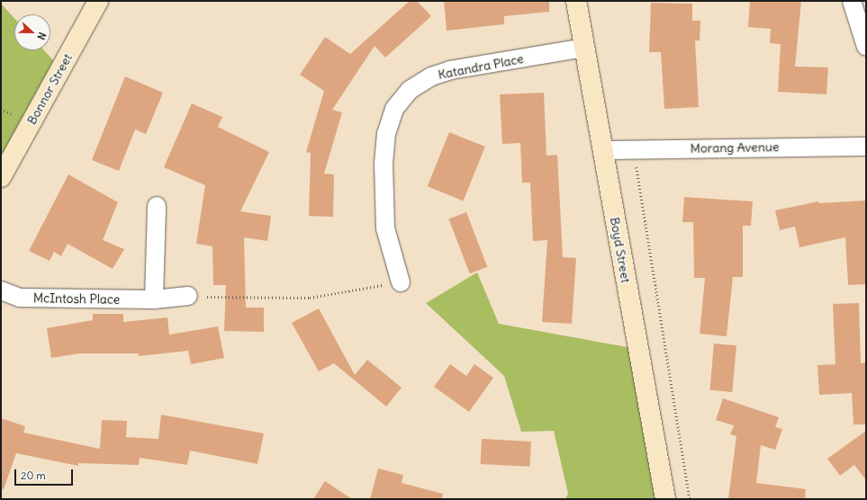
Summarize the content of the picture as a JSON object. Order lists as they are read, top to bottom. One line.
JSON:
{"streets":{"main road":["Bonnor Street","Boyd Street"],"street":["Katandra Place","Morang Avenue","McIntosh Place"]},"crossings":[["Katandra Place","Boyd Street"],["Morang Avenue","Boyd Street"]],"scale_bar":"20 m","north":"right"}
